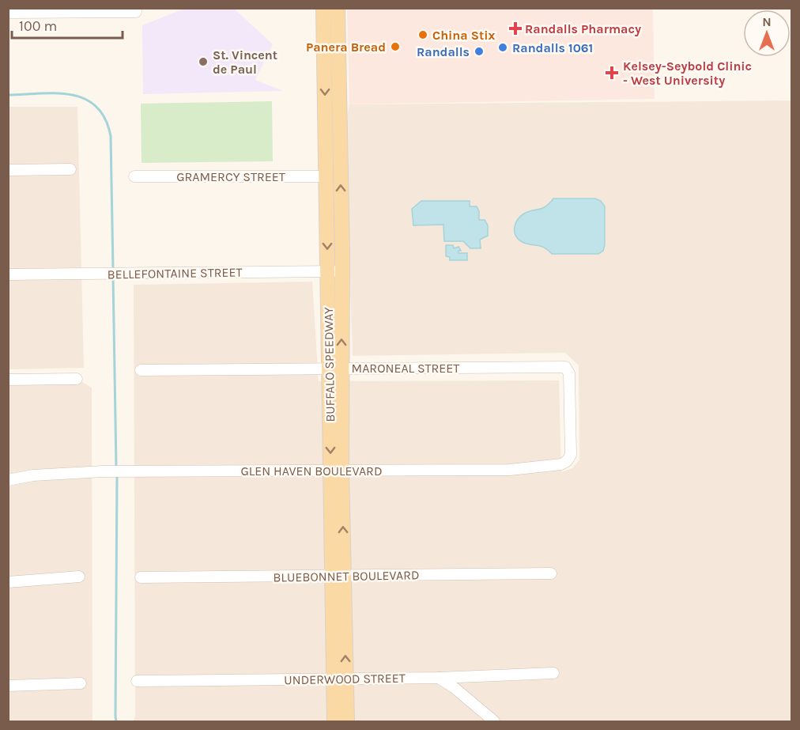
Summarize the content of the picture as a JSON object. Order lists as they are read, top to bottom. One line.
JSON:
{"streets":{"main road":["BUFFALO SPEEDWAY"],"street":["GRAMERCY STREET","BELLEFONTAINE STREET","MARONEAL STREET","GLEN HAVEN BOULEVARD","BLUEBONNET BOULEVARD","UNDERWOOD STREET"]},"crossings":[["GRAMERCY STREET","BUFFALO SPEEDWAY"],["BELLEFONTAINE STREET","BUFFALO SPEEDWAY"],["BUFFALO SPEEDWAY","MARONEAL STREET"],["BUFFALO SPEEDWAY","GLEN HAVEN BOULEVARD"],["BUFFALO SPEEDWAY","BLUEBONNET BOULEVARD"],["BUFFALO SPEEDWAY","UNDERWOOD STREET"],["MARONEAL STREET","GLEN HAVEN BOULEVARD"]],"places":{"health":["Randalls Pharmacy","Kelsey-Seybold Clinic - West University"],"other":["China Stix","Panera Bread","Randalls 1061","Randalls","St. Vincent de Paul"]},"scale_bar":"100 m","north":"top"}
